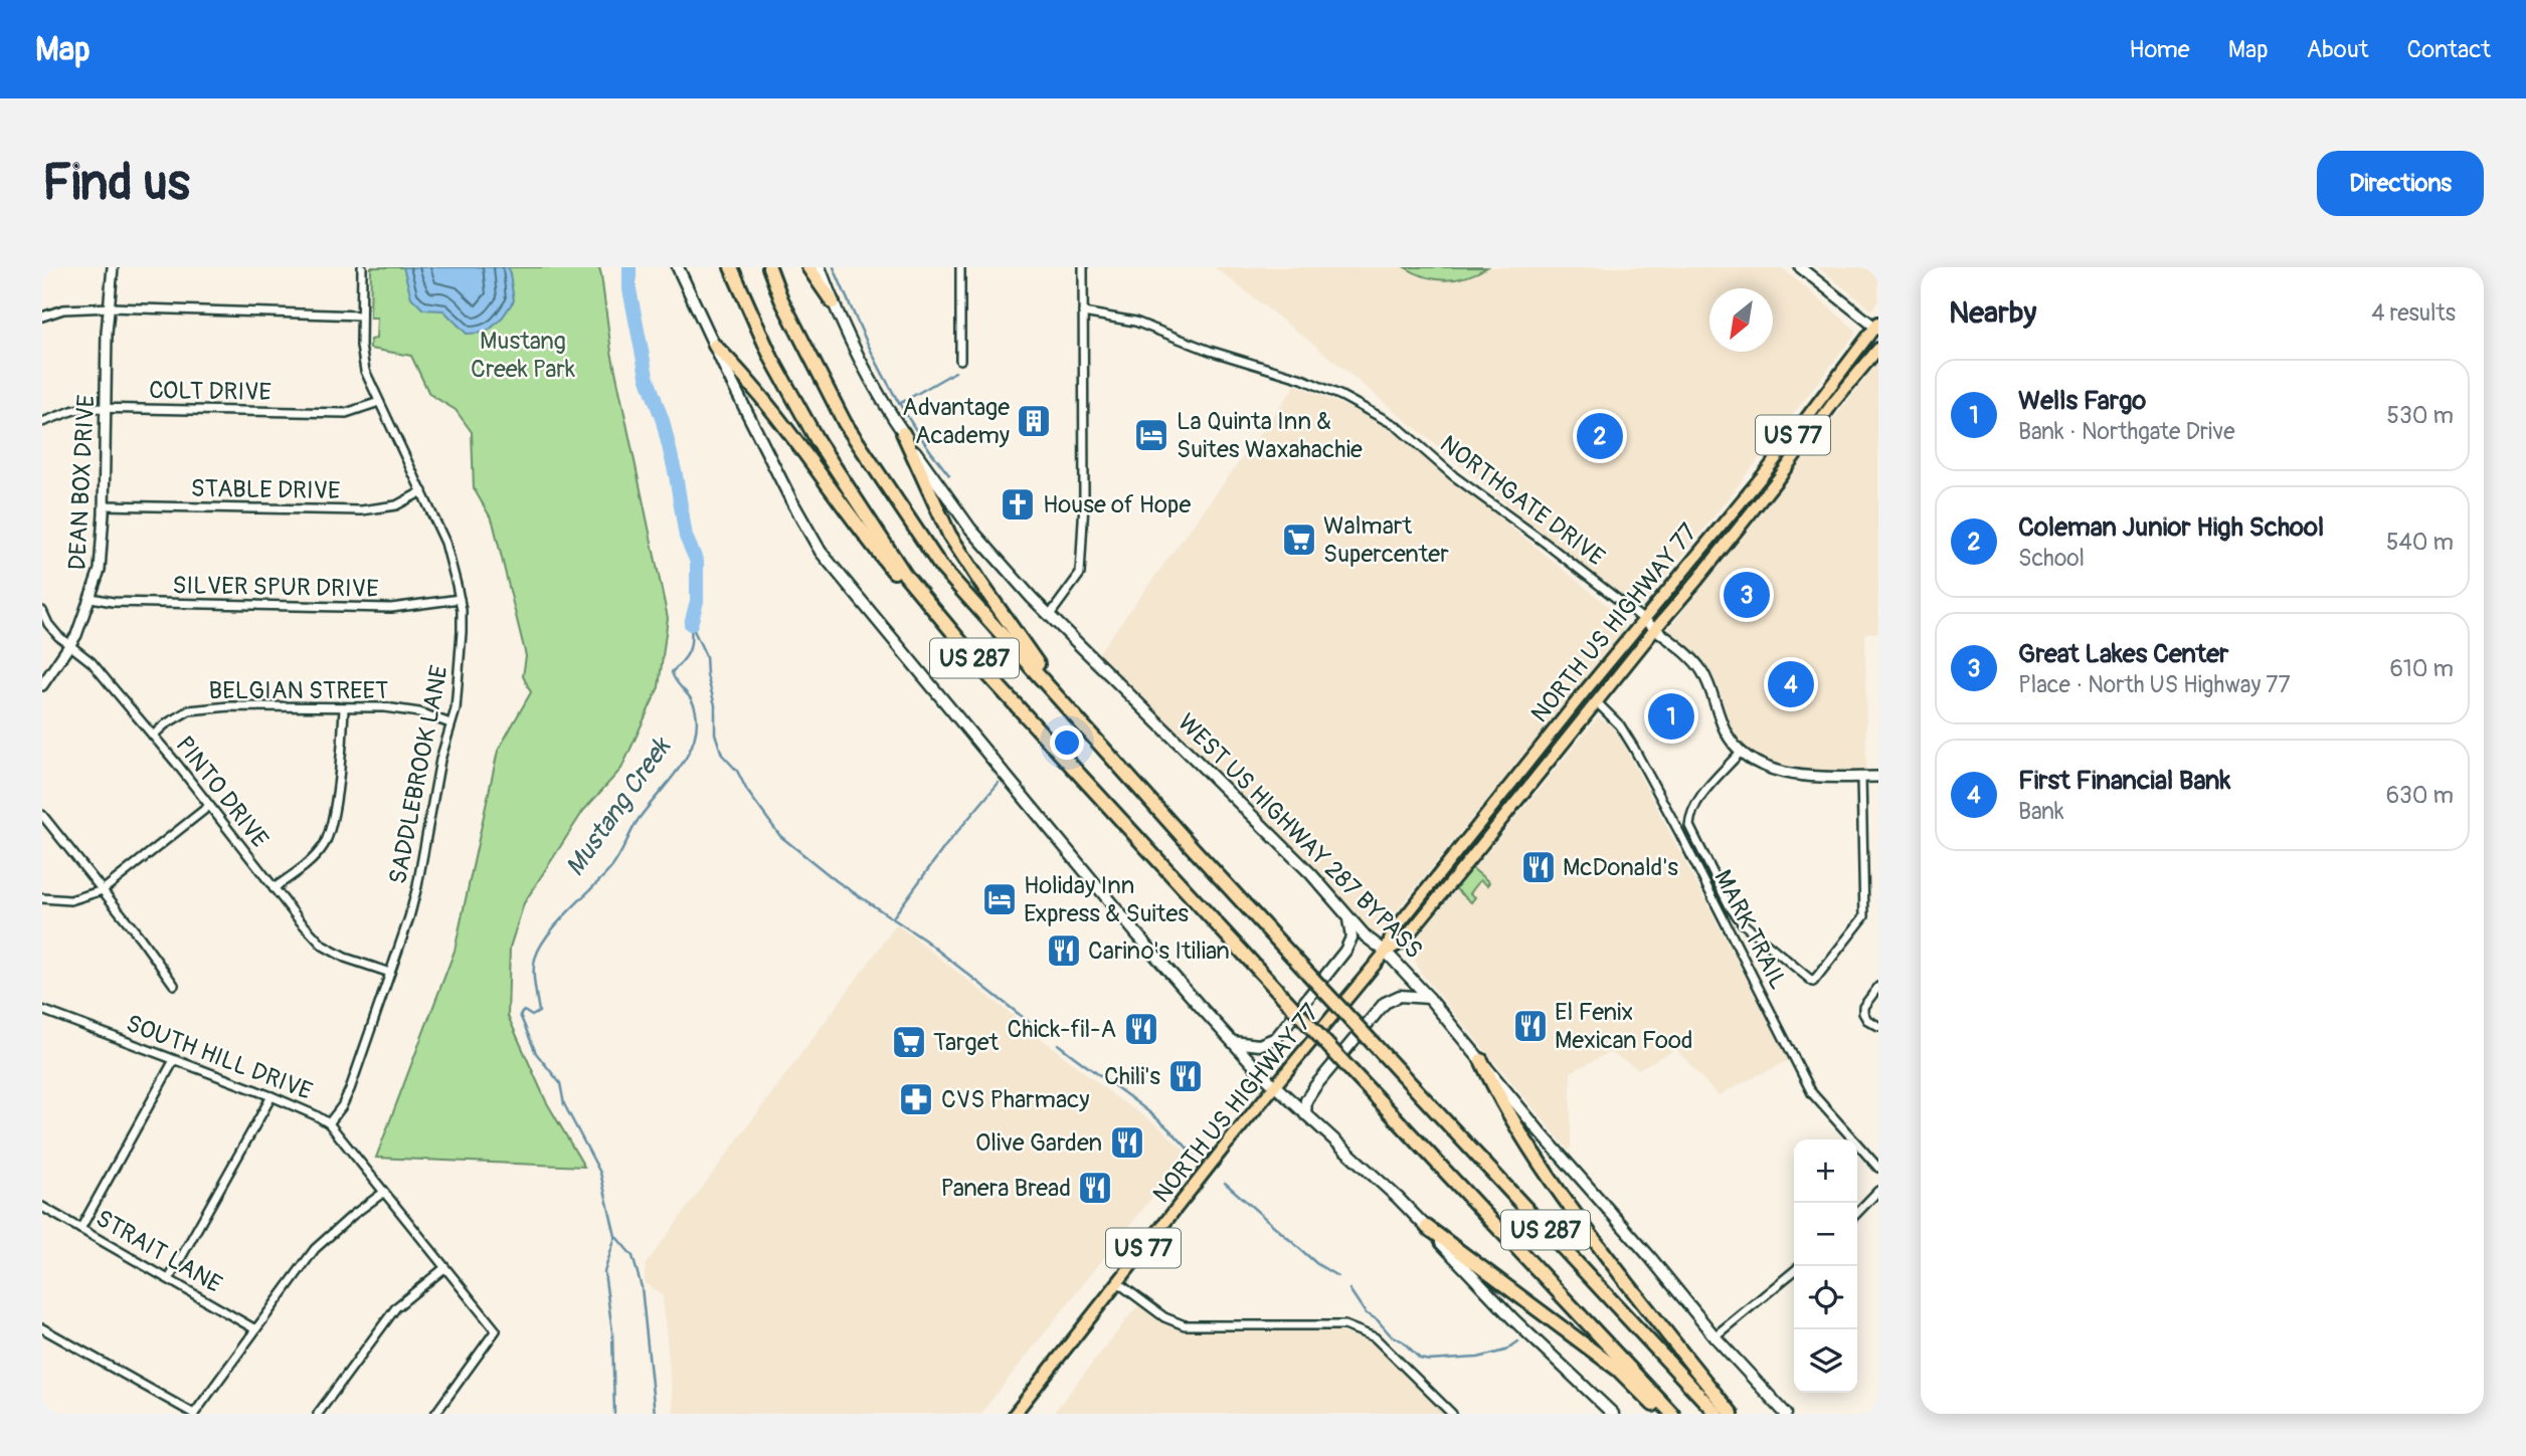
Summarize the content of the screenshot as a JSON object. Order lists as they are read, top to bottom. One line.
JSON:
{"streets":{"highway":["US 287"],"main road":["US 77","NORTH US HIGHWAY 77","WEST US HIGHWAY 287 BYPASS"],"street":["COLT DRIVE","DEAN BOX DRIVE","STABLE DRIVE","NORTHGATE DRIVE","SILVER SPUR DRIVE","BELGIAN STREET","SADDLEBROOK LANE","PINTO DRIVE","MARK TRAIL","SOUTH HILL DRIVE","STRAIT LANE"]},"crossings":[["COLT DRIVE","DEAN BOX DRIVE"],["COLT DRIVE","SADDLEBROOK LANE"],["DEAN BOX DRIVE","STABLE DRIVE"],["DEAN BOX DRIVE","SILVER SPUR DRIVE"],["DEAN BOX DRIVE","PINTO DRIVE"],["STABLE DRIVE","SADDLEBROOK LANE"],["NORTHGATE DRIVE","NORTH US HIGHWAY 77"],["SILVER SPUR DRIVE","SADDLEBROOK LANE"],["NORTH US HIGHWAY 77","WEST US HIGHWAY 287 BYPASS"],["NORTH US HIGHWAY 77","MARK TRAIL"],["BELGIAN STREET","SADDLEBROOK LANE"],["BELGIAN STREET","PINTO DRIVE"],["SADDLEBROOK LANE","PINTO DRIVE"],["SADDLEBROOK LANE","SOUTH HILL DRIVE"]],"water":["Mustang Creek"],"parks":["Mustang Creek Park"],"places":{"building":["Advantage Academy"],"hotel":["La Quinta Inn & Suites Waxahachie","Holiday Inn Express & Suites"],"church":["House of Hope"],"supermarket":["Walmart Supercenter","Target"],"restaurant":["McDonald's","Carino's Itilian","El Fenix Mexican Food","Chick-fil-A","Chili's","Olive Garden","Panera Bread"],"pharmacy":["CVS Pharmacy"]},"north":"bottom left","page":{"header":"Map","nav":["Home","Map","About","Contact"],"buttons":"Directions","title":"Find us","heading":["Nearby","4 results"],"list":[{"mark":"1","name":"Wells Fargo","note":"Bank · Northgate Drive","value":"530 m"},{"mark":"2","name":"Coleman Junior High School","note":"School","value":"540 m"},{"mark":"3","name":"Great Lakes Center","note":"Place · North US Highway 77","value":"610 m"},{"mark":"4","name":"First Financial Bank","note":"Bank","value":"630 m"}],"pins":["2","3","4","1"],"map_buttons":["+","−"]}}
